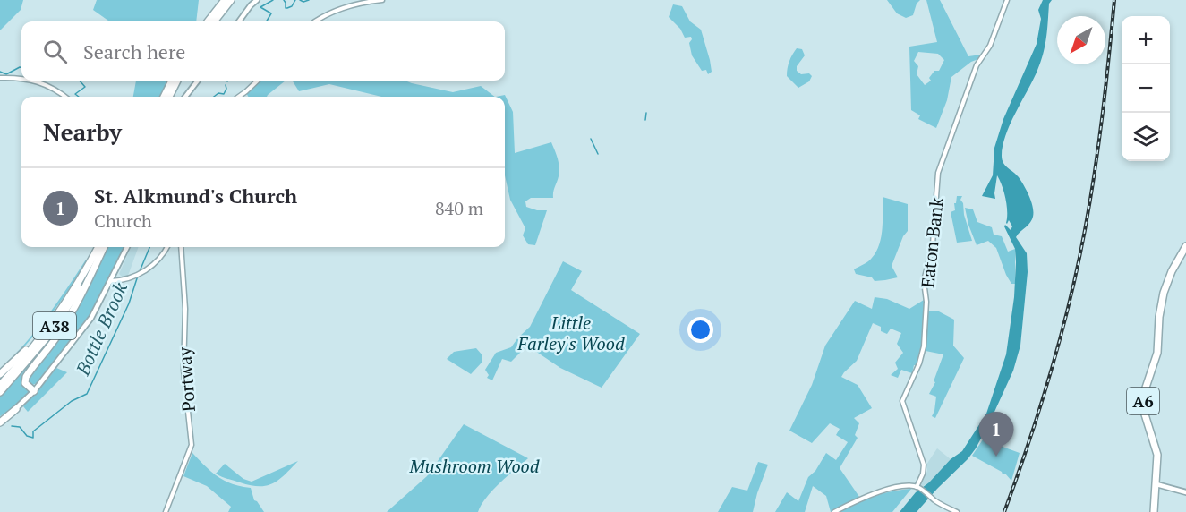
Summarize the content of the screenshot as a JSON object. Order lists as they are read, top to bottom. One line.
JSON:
{"streets":{"highway":["A38","A6"],"street":["Eaton Bank","Portway"]},"water":["Bottle Brook"],"parks":["Little Farley's Wood","Mushroom Wood"],"north":"bottom left","page":{"map_buttons":["+","−"],"search":"Search here","heading":"Nearby","list":[{"mark":"1","name":"St. Alkmund's Church","note":"Church","value":"840 m"}],"pins":"1"}}
